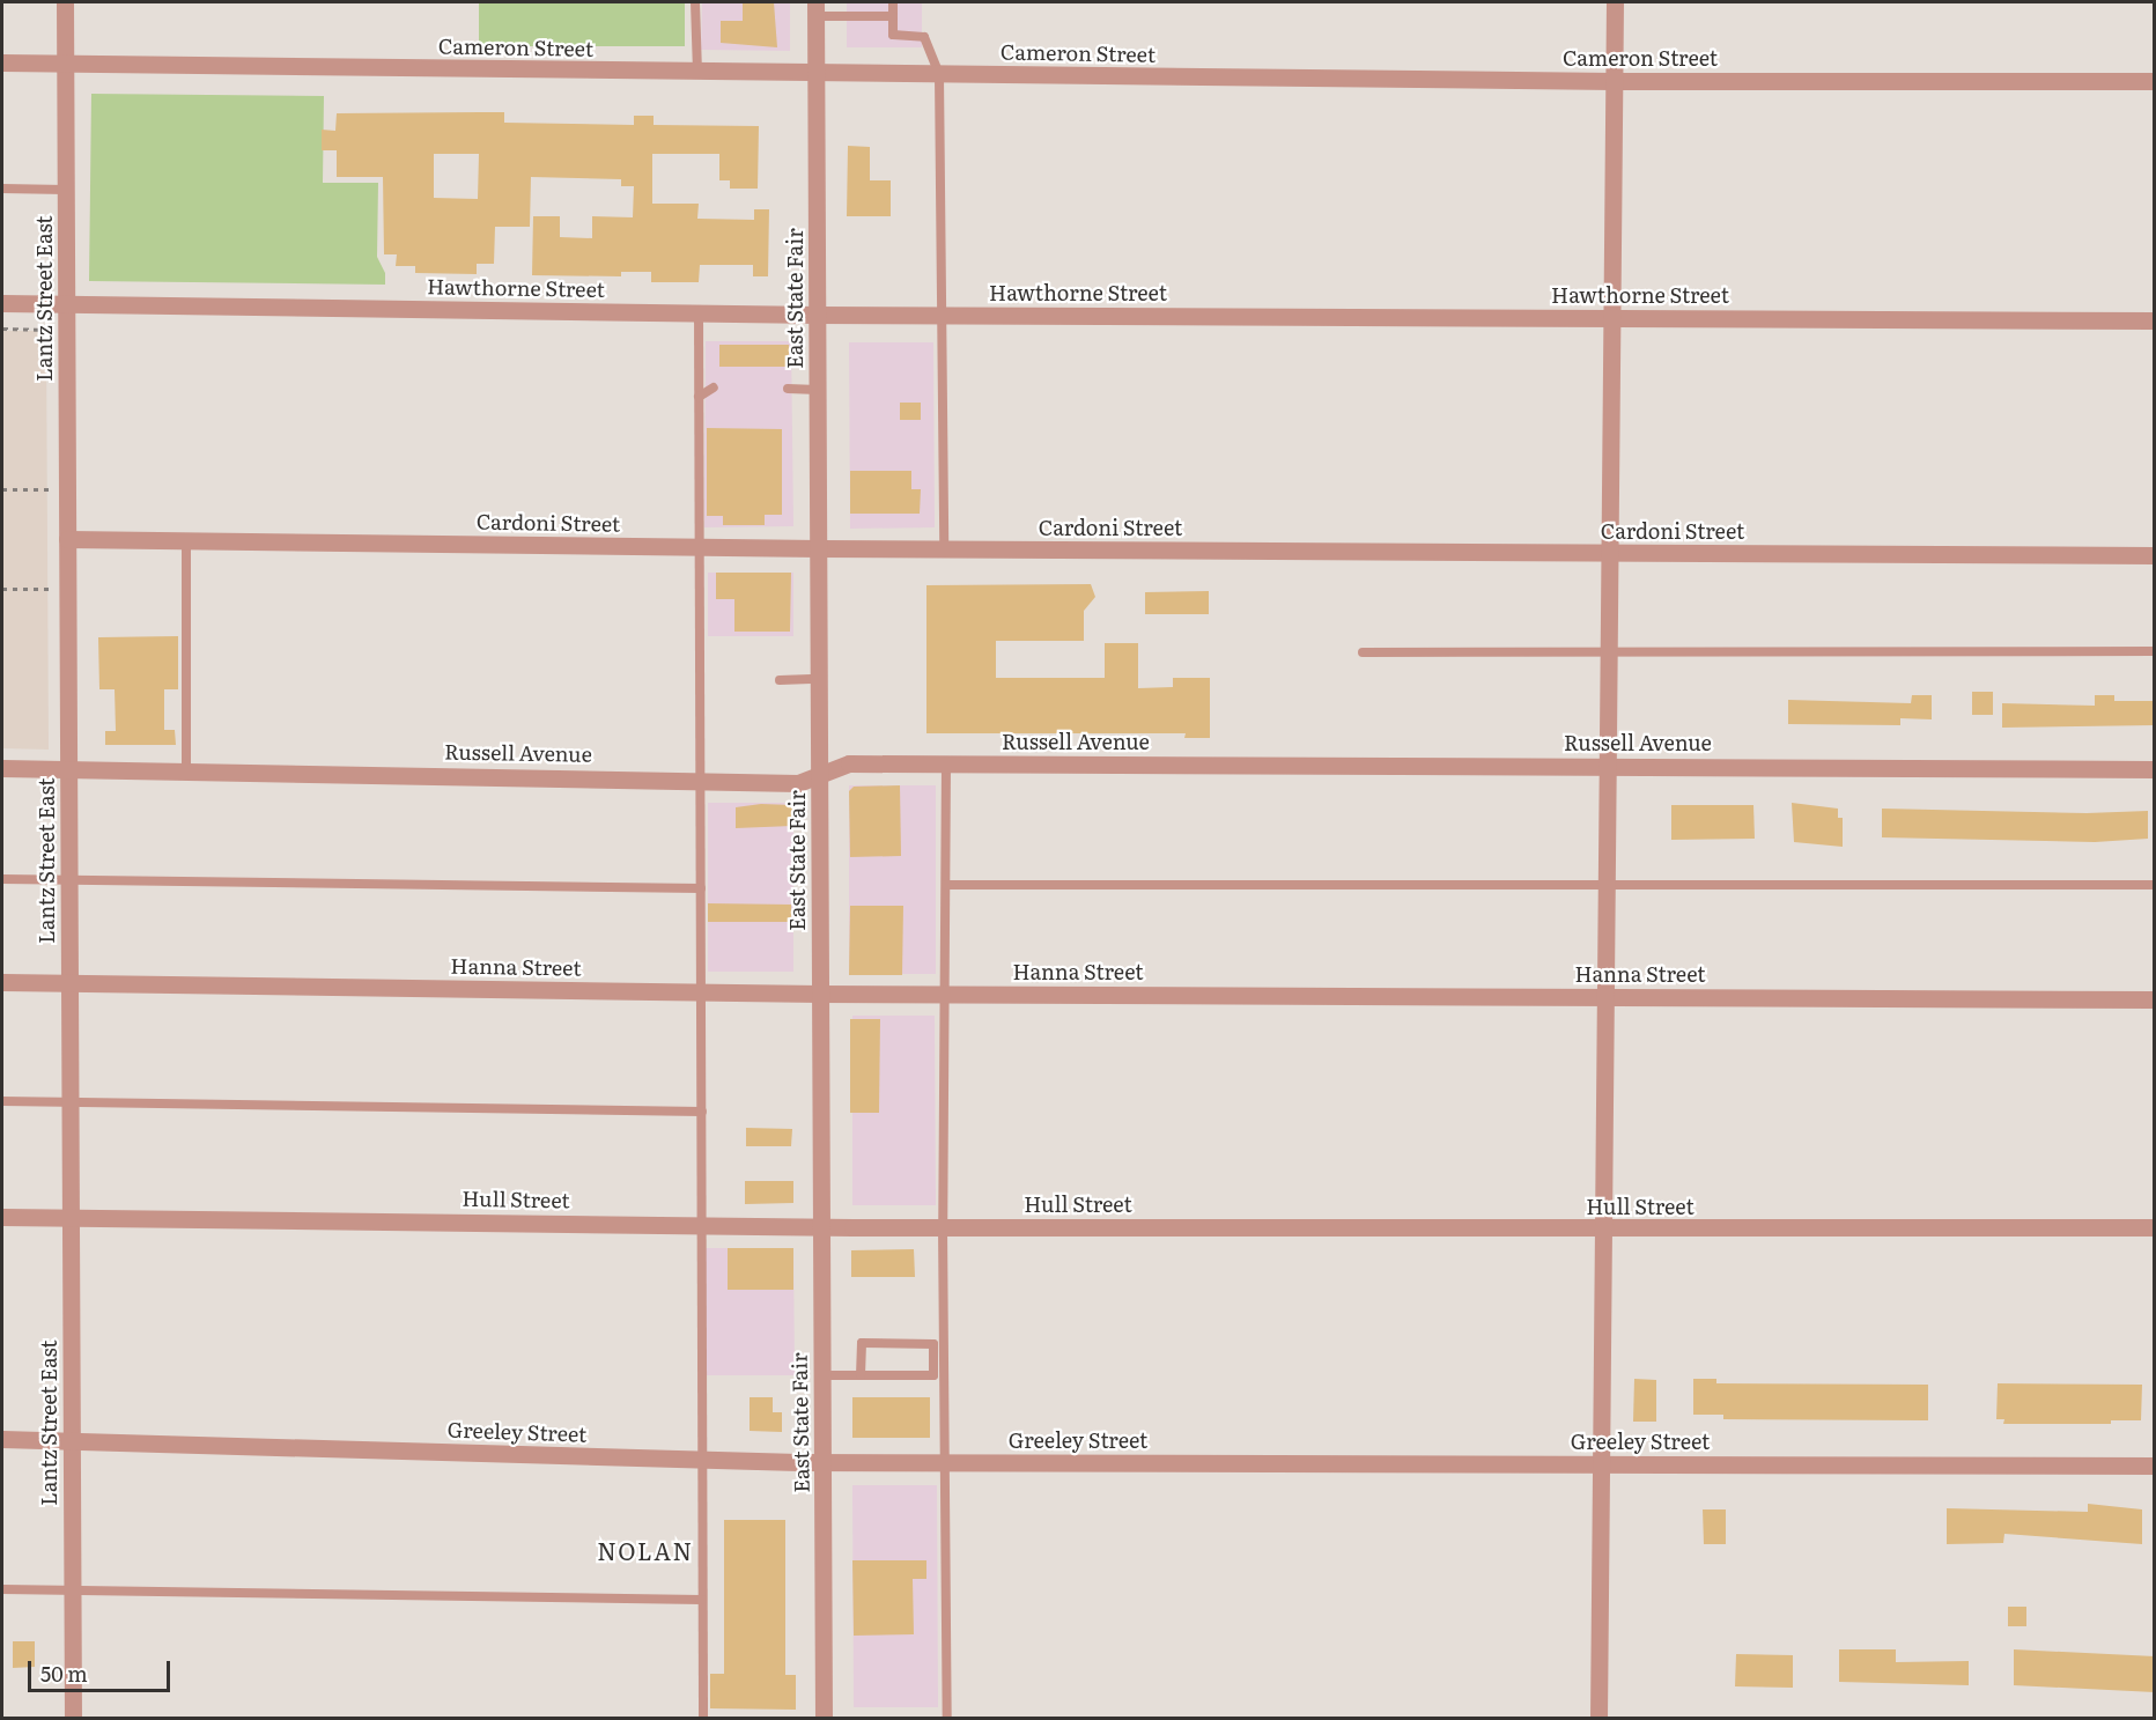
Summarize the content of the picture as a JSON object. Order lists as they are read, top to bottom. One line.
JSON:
{"streets":{"street":["Cameron Street","Hawthorne Street","Lantz Street East","East State Fair","Cardoni Street","Russell Avenue","Hanna Street","Hull Street","Greeley Street"]},"crossings":[["Cameron Street","Lantz Street East"],["Cameron Street","East State Fair"],["Hawthorne Street","Lantz Street East"],["Hawthorne Street","East State Fair"],["Lantz Street East","Cardoni Street"],["Lantz Street East","Russell Avenue"],["Lantz Street East","Hanna Street"],["Lantz Street East","Hull Street"],["Lantz Street East","Greeley Street"],["East State Fair","Cardoni Street"],["East State Fair","Russell Avenue"],["East State Fair","Hanna Street"],["East State Fair","Hull Street"],["East State Fair","Greeley Street"]],"districts":["NOLAN"],"scale_bar":"50 m"}
